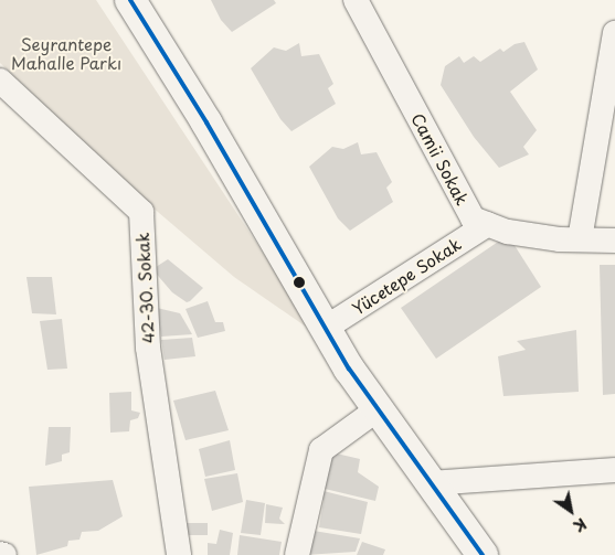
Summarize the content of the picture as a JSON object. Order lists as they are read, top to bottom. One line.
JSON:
{"streets":{"street":["Camii Sokak","Yücetepe Sokak","42-30. Sokak"]},"crossings":[["Camii Sokak","Yücetepe Sokak"]],"parks":["Seyrantepe Mahalle Parkı"],"north":"bottom right"}
